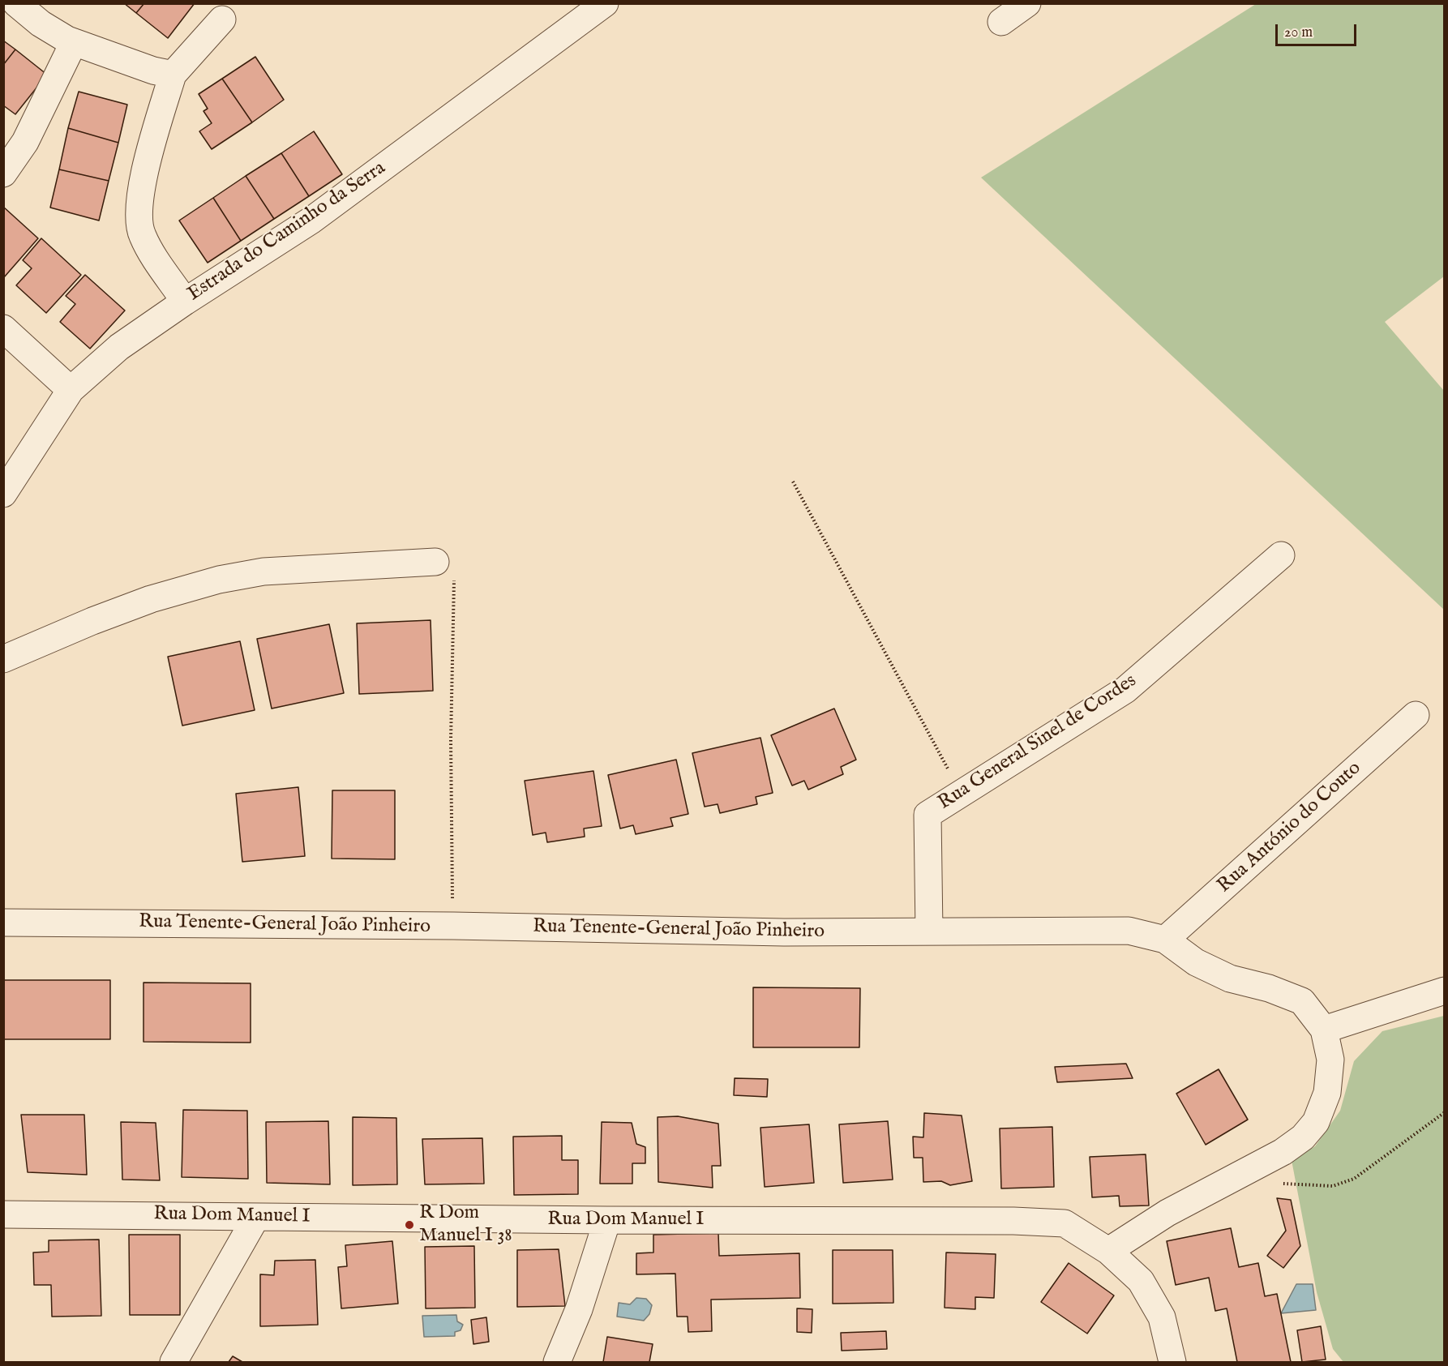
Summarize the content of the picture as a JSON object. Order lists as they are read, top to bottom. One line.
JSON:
{"streets":{"street":["Estrada do Caminho da Serra","Rua General Sinel de Cordes","Rua António do Couto","Rua Tenente-General João Pinheiro","Rua Dom Manuel I"]},"crossings":[["Rua General Sinel de Cordes","Rua Tenente-General João Pinheiro"],["Rua António do Couto","Rua Tenente-General João Pinheiro"],["Rua Tenente-General João Pinheiro","Rua Dom Manuel I"]],"places":["R Dom Manuel I 38"],"scale_bar":"20 m"}
